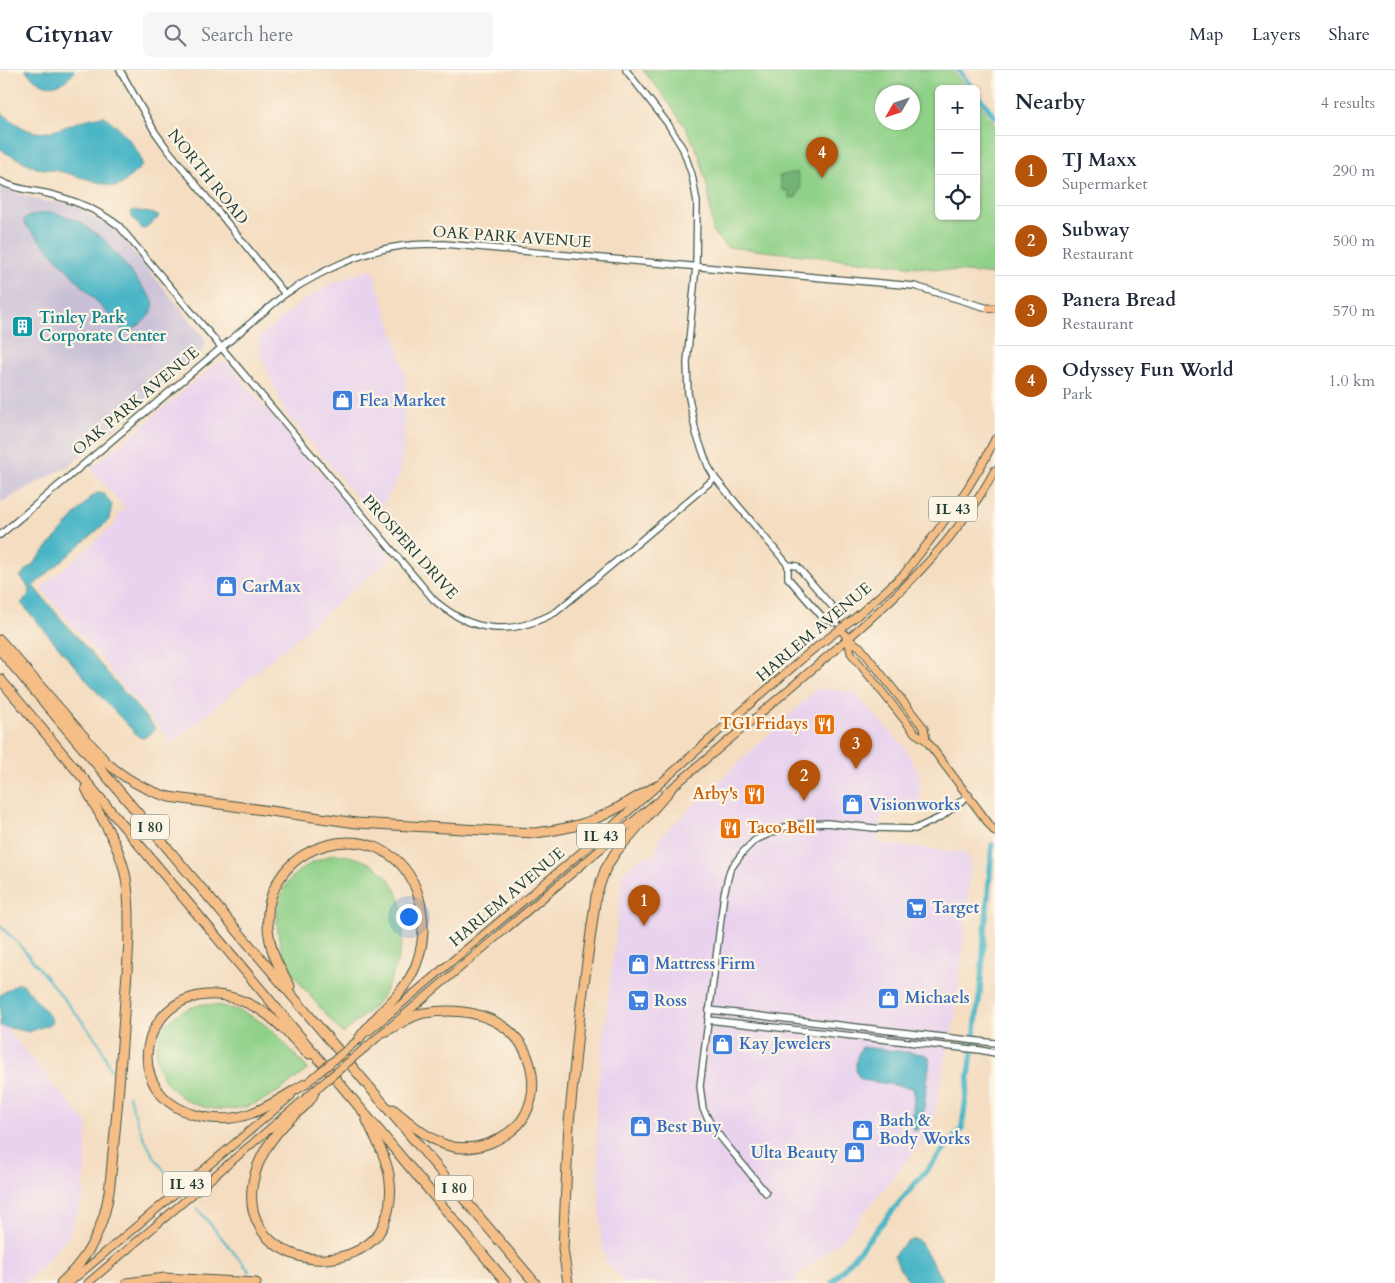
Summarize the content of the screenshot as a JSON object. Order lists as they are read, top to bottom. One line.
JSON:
{"streets":{"highway":["I 80"],"main road":["IL 43","HARLEM AVENUE"],"street":["NORTH ROAD","OAK PARK AVENUE","PROSPERI DRIVE"]},"crossings":[["NORTH ROAD","OAK PARK AVENUE"],["OAK PARK AVENUE","PROSPERI DRIVE"]],"places":{"building":["Tinley Park Corporate Center"],"shop":["Flea Market","CarMax","Visionworks","Mattress Firm","Michaels","Kay Jewelers","Best Buy","Bath & Body Works","Ulta Beauty"],"restaurant":["TGI Fridays","Arby's","Taco Bell"],"supermarket":["Target","Ross"]},"north":"bottom left","page":{"header":"Citynav","search":"Search here","nav":["Map","Layers","Share"],"heading":["Nearby","4 results"],"map_buttons":["+","−"],"list":[{"mark":"1","name":"TJ Maxx","note":"Supermarket","value":"290 m"},{"mark":"2","name":"Subway","note":"Restaurant","value":"500 m"},{"mark":"3","name":"Panera Bread","note":"Restaurant","value":"570 m"},{"mark":"4","name":"Odyssey Fun World","note":"Park","value":"1.0 km"}],"pins":["4","3","2","1"]}}
